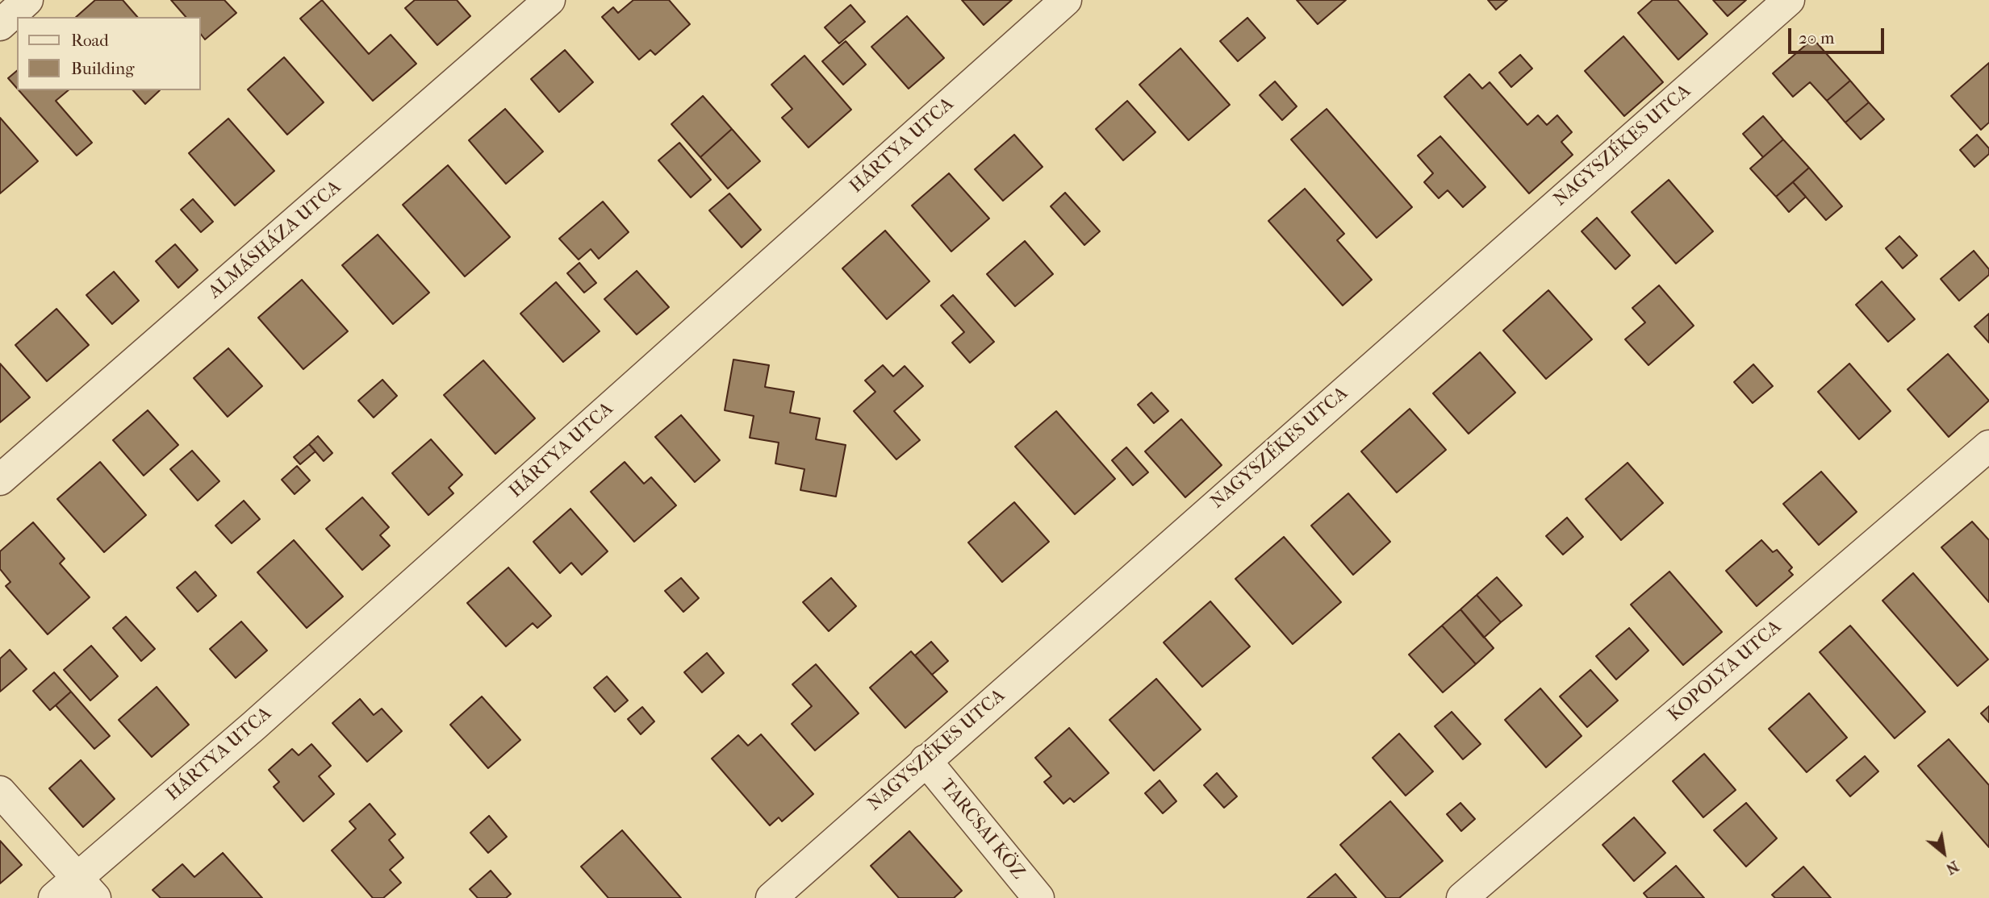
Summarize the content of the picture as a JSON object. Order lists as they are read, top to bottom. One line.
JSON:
{"streets":{"street":["HÁRTYA UTCA","NAGYSZÉKES UTCA","ALMÁSHÁZA UTCA","KOPOLYA UTCA","TARCSAI KÖZ"]},"crossings":[["NAGYSZÉKES UTCA","TARCSAI KÖZ"]],"legend":["Road","Building"],"scale_bar":"20 m","north":"bottom right"}
